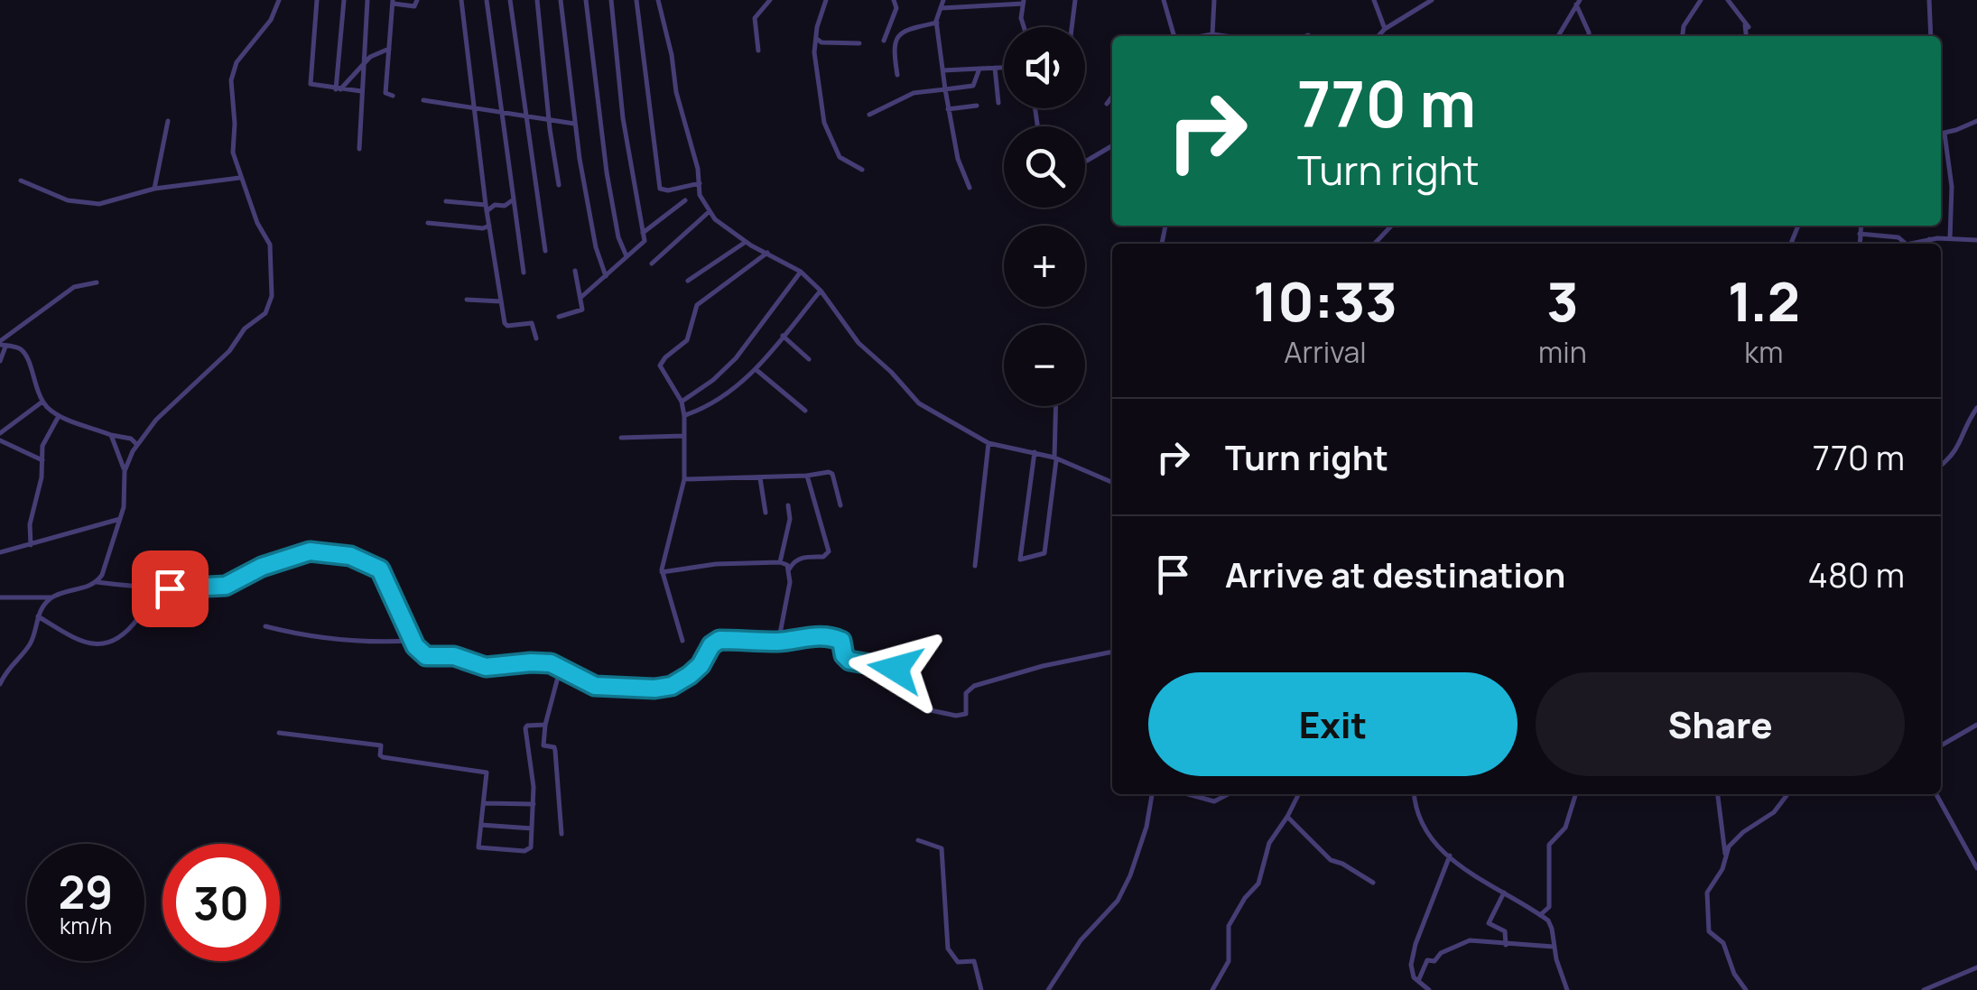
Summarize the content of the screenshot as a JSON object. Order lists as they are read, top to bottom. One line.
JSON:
{"page":{"map_buttons":["+","−"],"turn":["770 m","Turn right"],"eta":["10:33","Arrival","3","min","1.2","km"],"list":[{"name":"Turn right","value":"770 m"},{"name":"Arrive at destination","value":"480 m"}],"buttons":["Exit","Share"],"speed":"29 km/h","limit":"30"}}
